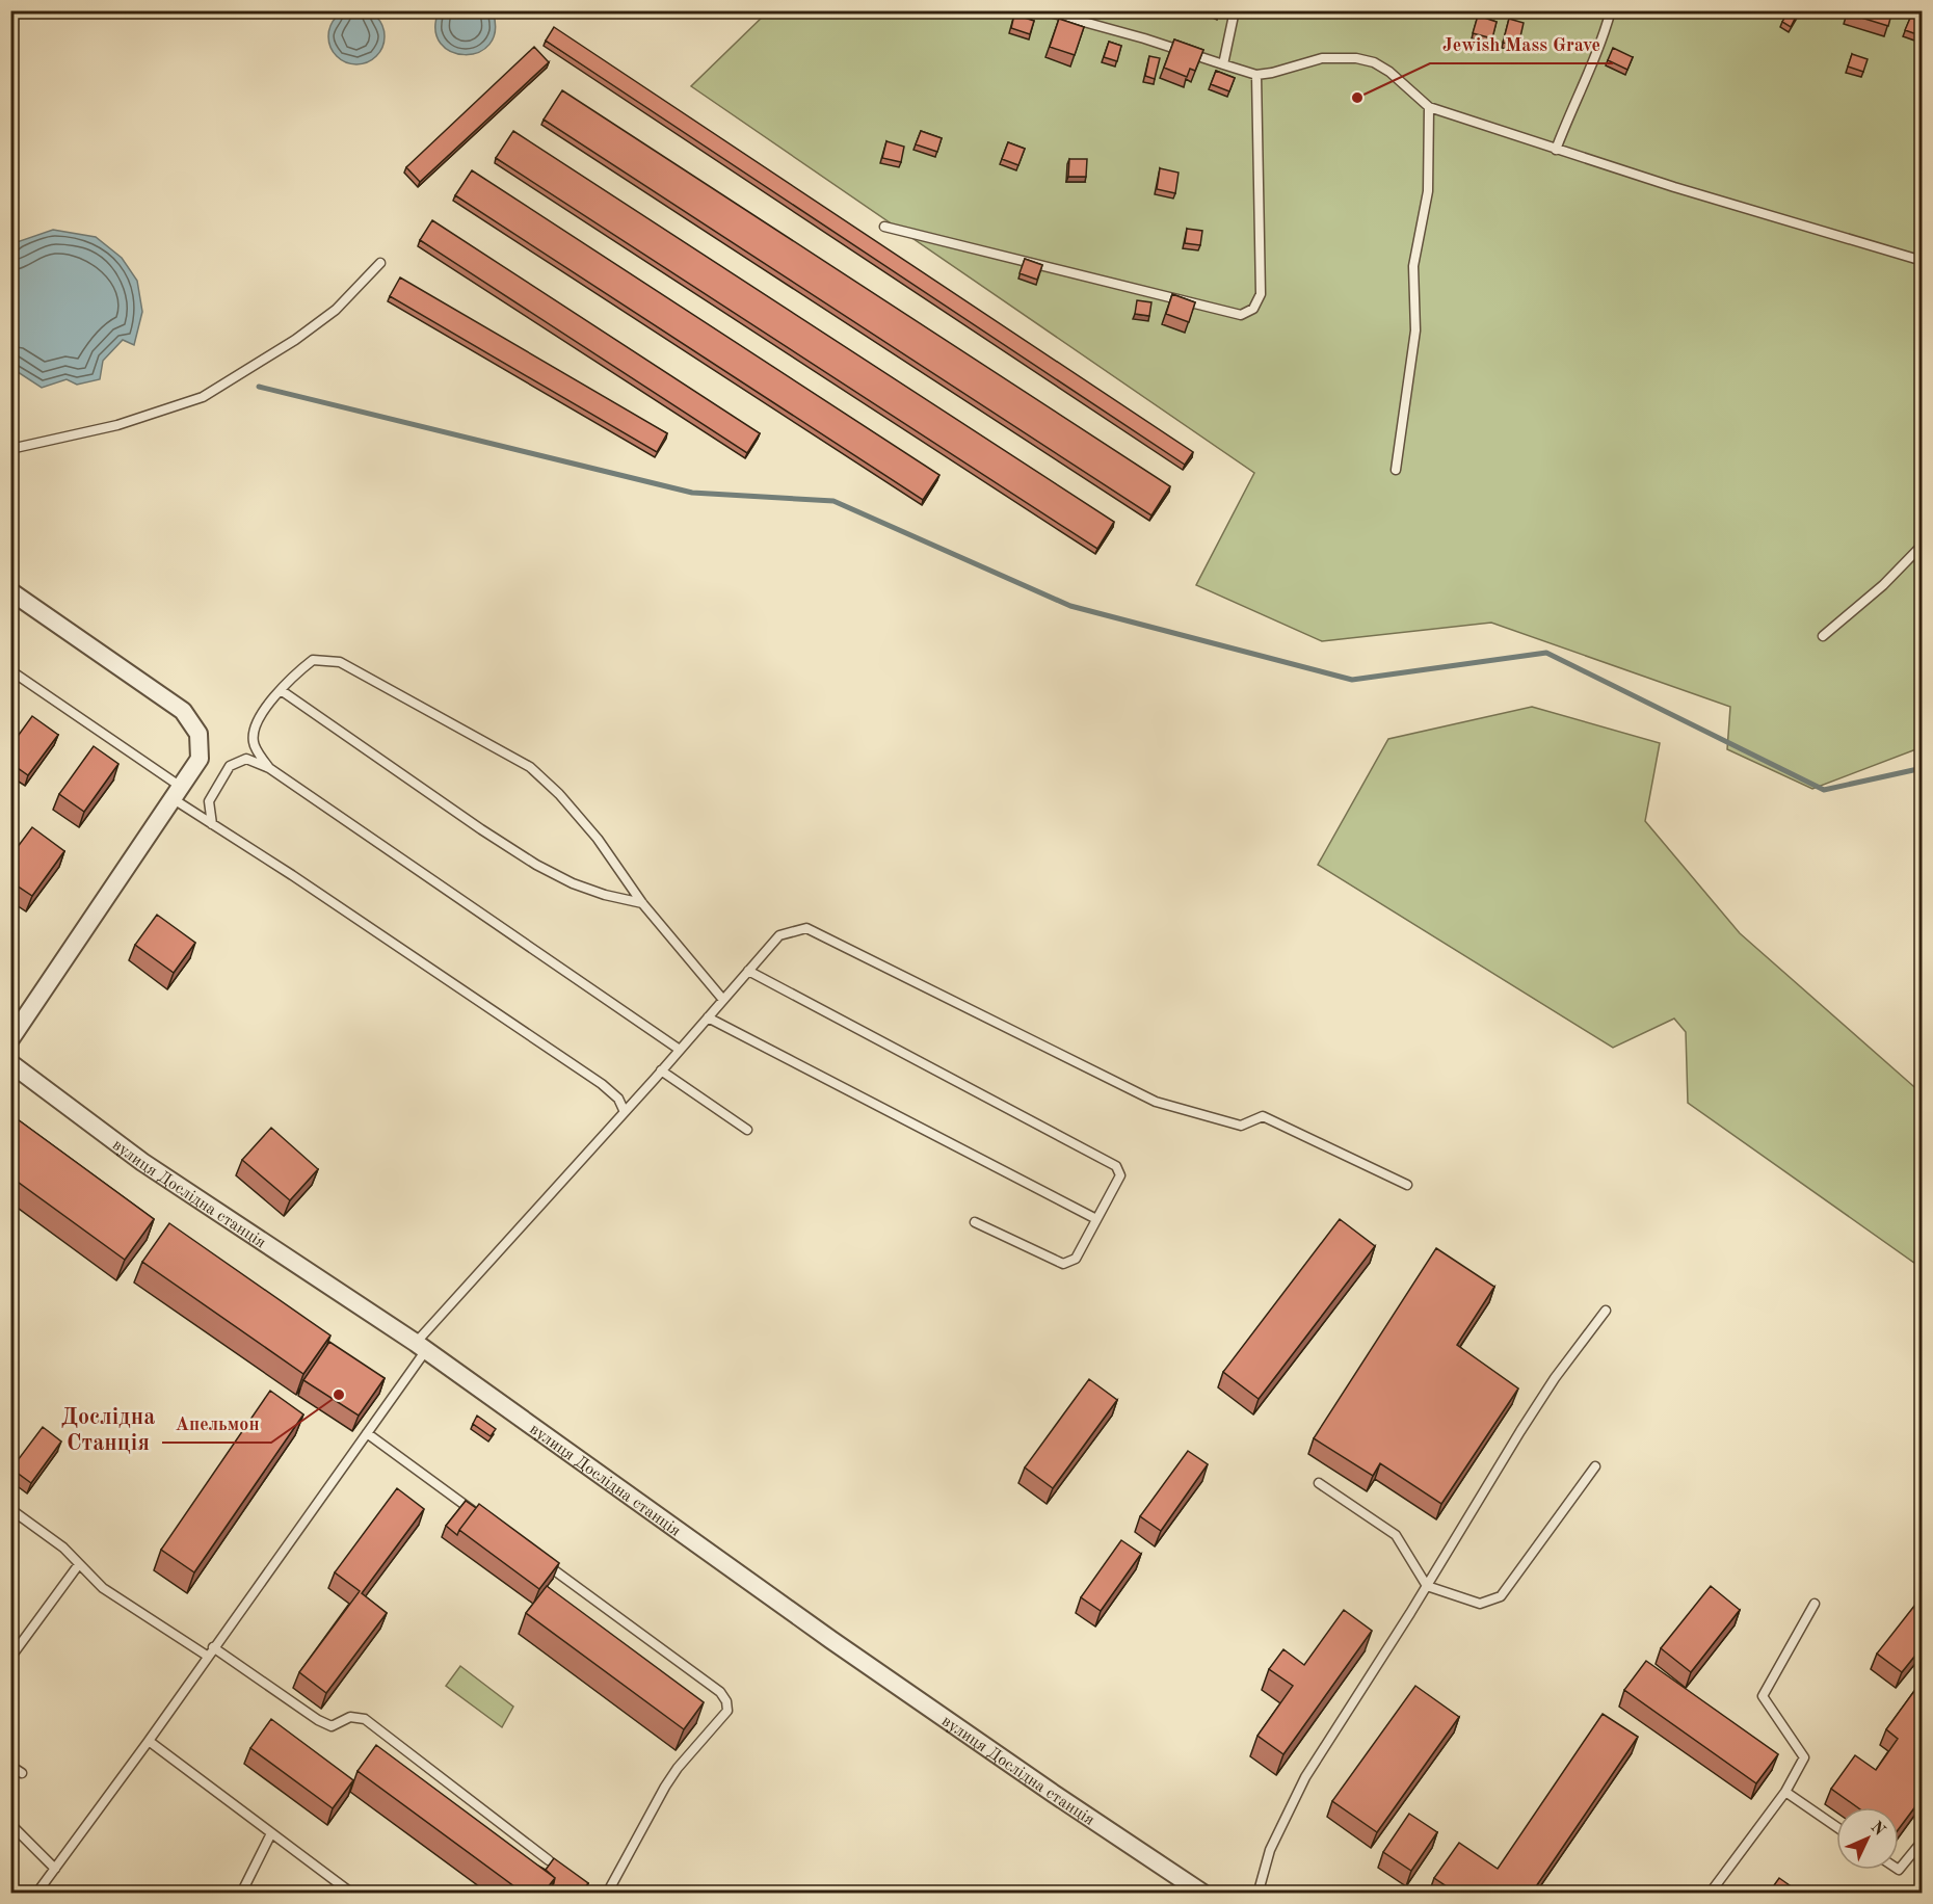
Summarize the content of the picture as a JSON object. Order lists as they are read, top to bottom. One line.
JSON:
{"streets":{"street":["вулиця Дослідна станція"]},"districts":["Дослідна Станція"],"places":["Jewish Mass Grave","Апельмон"],"north":"top right"}
